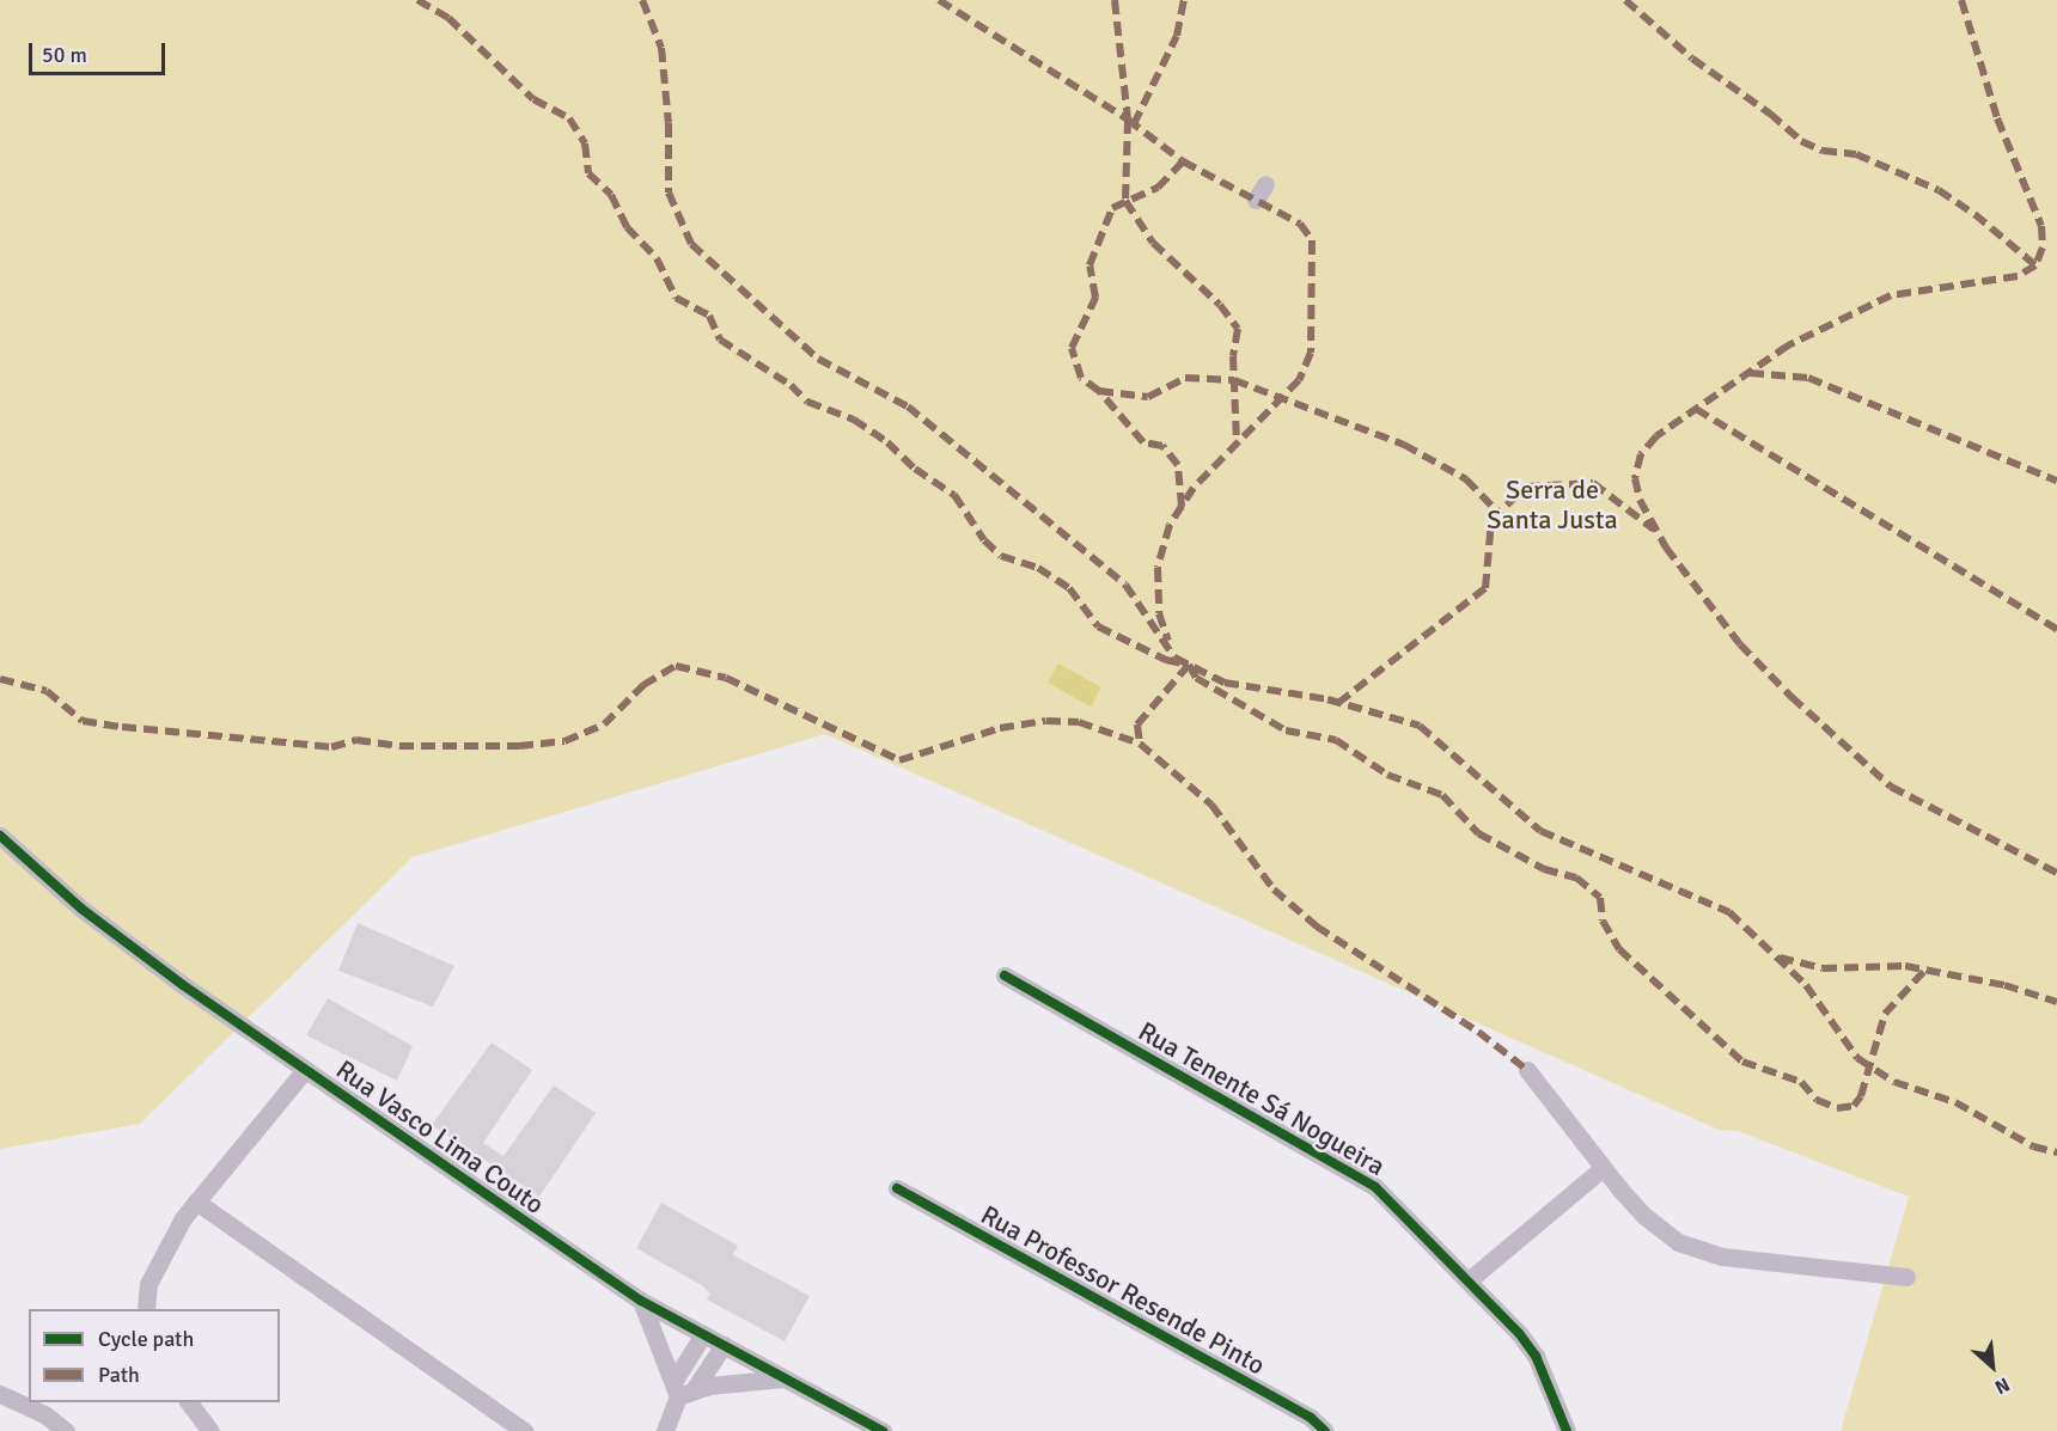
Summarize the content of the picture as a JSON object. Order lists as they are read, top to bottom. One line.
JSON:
{"streets":{"street":["Rua Tenente Sá Nogueira","Rua Vasco Lima Couto","Rua Professor Resende Pinto"]},"parks":["Serra de Santa Justa"],"legend":["Cycle path","Path"],"scale_bar":"50 m","north":"bottom right"}
